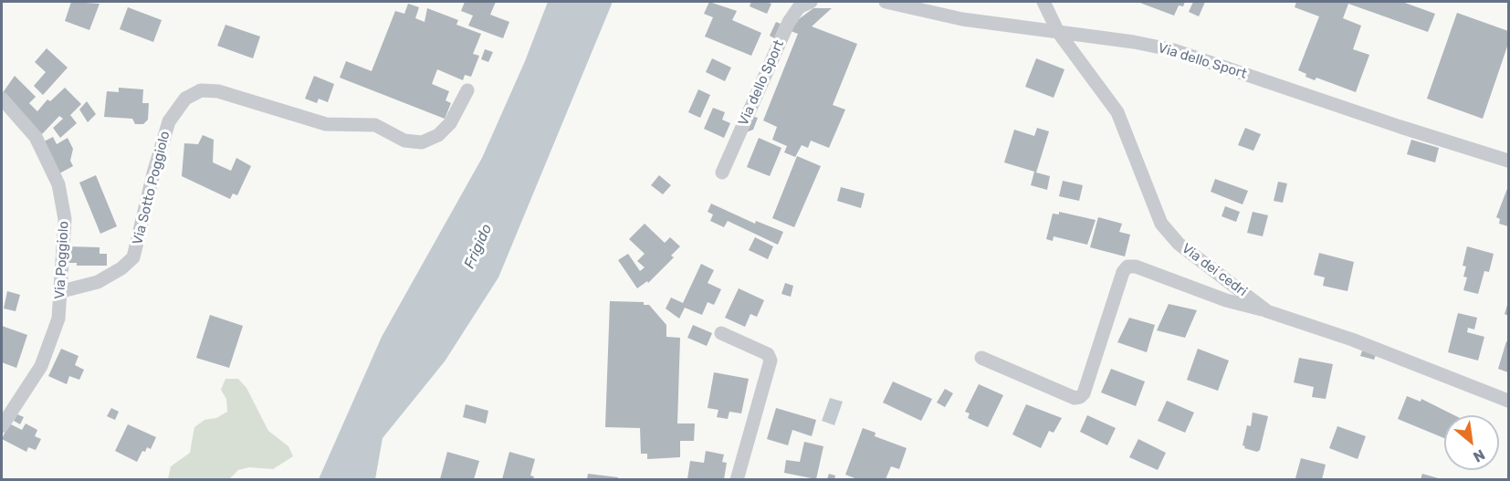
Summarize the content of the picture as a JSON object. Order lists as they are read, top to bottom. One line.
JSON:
{"streets":{"street":["Via dello Sport","Via Sotto Poggiolo","Via Poggiolo","Via dei cedri"]},"crossings":[["Via dello Sport","Via dei cedri"],["Via Sotto Poggiolo","Via Poggiolo"]],"water":["Frigido"],"north":"bottom right"}
